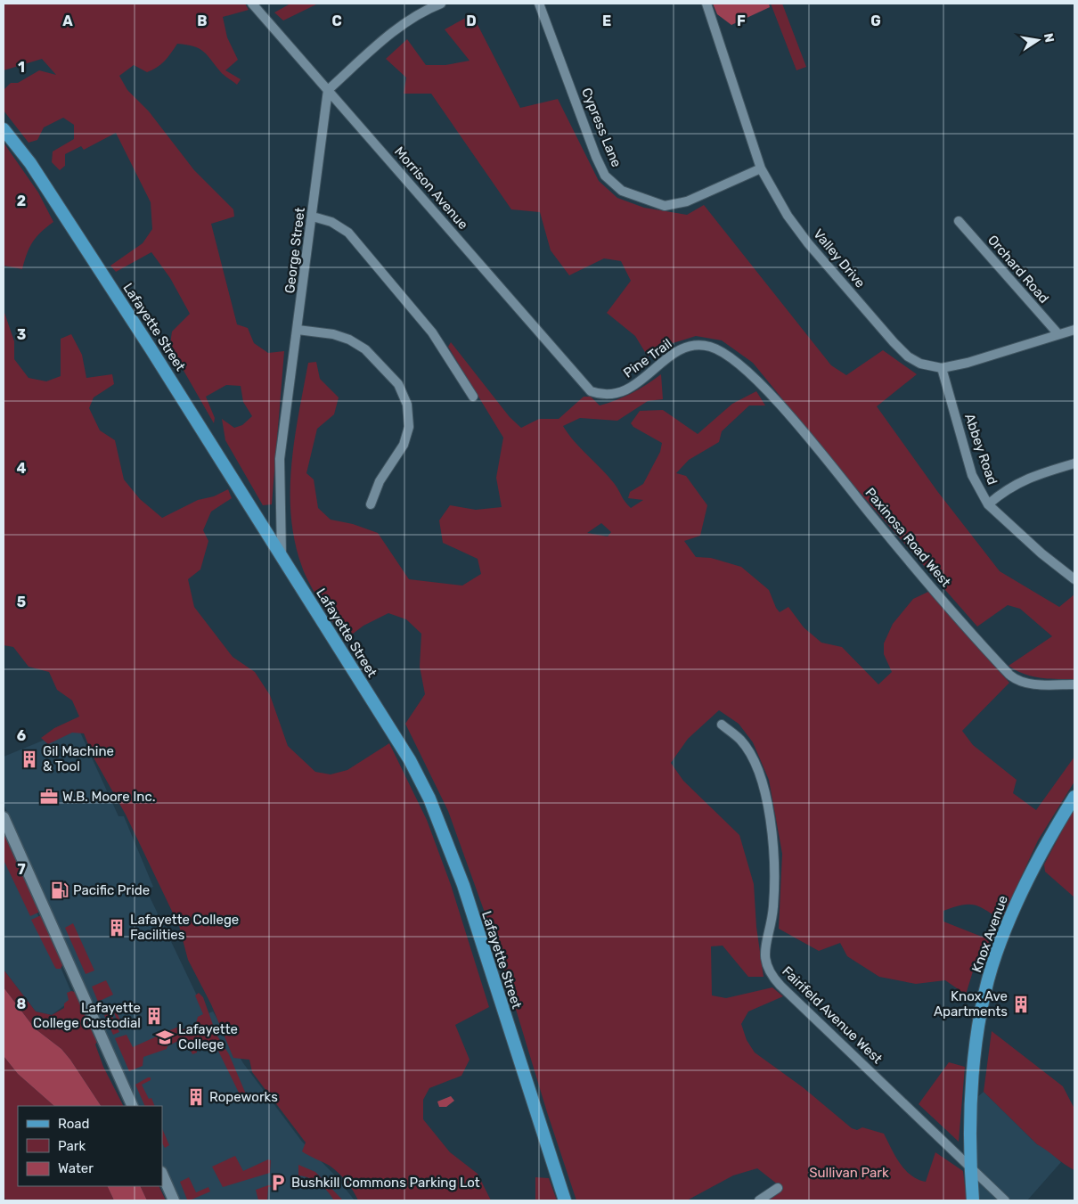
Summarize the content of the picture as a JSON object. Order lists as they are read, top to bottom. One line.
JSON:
{"streets":{"main road":["Lafayette Street","Knox Avenue"],"street":["Cypress Lane","Morrison Avenue","George Street","Valley Drive","Orchard Road","Pine Trail","Abbey Road","Paxinosa Road West","Fairifeld Avenue West"]},"crossings":[["Cypress Lane","Valley Drive"],["Morrison Avenue","George Street"],["Morrison Avenue","Pine Trail"],["George Street","Lafayette Street"],["Valley Drive","Orchard Road"],["Valley Drive","Abbey Road"],["Pine Trail","Paxinosa Road West"],["Knox Avenue","Fairifeld Avenue West"]],"parks":["Sullivan Park"],"places":{"building":["Gil Machine & Tool","Lafayette College Facilities","Knox Ave Apartments","Lafayette College Custodial","Ropeworks"],"office":["W.B. Moore Inc."],"fuel station":["Pacific Pride"],"school or university":["Lafayette College"],"parking":["Bushkill Commons Parking Lot"]},"legend":["Road","Park","Water"],"north":"right","grid":{"columns":["A","B","C","D","E","F","G"],"rows":["1","2","3","4","5","6","7","8"]}}
